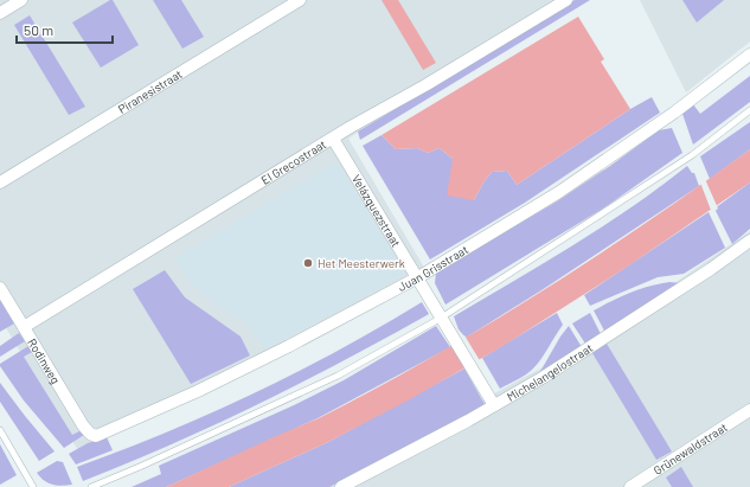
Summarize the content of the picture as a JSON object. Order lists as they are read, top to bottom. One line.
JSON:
{"streets":{"street":["Piranesistraat","El Grecostraat","Velázquezstraat","Juan Grisstraat","Rodinweg","Michelangelostraat","Grünewaldstraat"]},"crossings":[["El Grecostraat","Velázquezstraat"],["El Grecostraat","Rodinweg"],["Velázquezstraat","Juan Grisstraat"],["Velázquezstraat","Michelangelostraat"],["Juan Grisstraat","Rodinweg"]],"places":["Het Meesterwerk"],"scale_bar":"50 m"}
